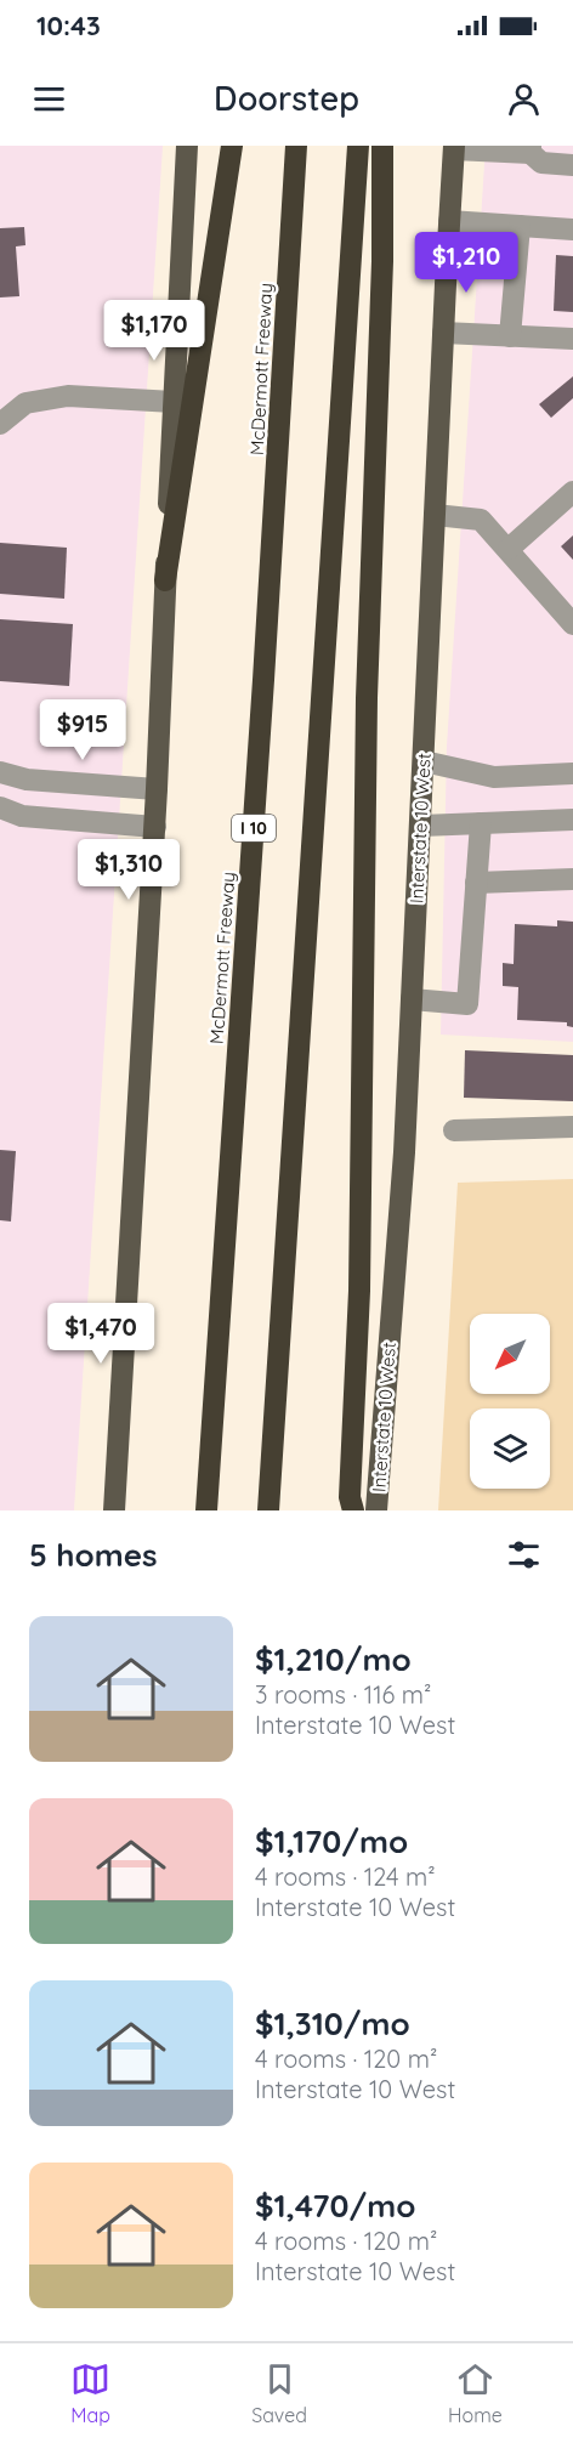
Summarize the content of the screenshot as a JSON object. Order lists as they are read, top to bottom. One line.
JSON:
{"streets":{"highway":["McDermott Freeway","I 10"],"main road":["Interstate 10 West"]},"north":"bottom left","page":{"status":"10:43","header":"Doorstep","price":["$1,210","$1,170","$915","$1,310","$1,470"],"heading":"5 homes","list":[{"name":"$1,210/mo","note":"3 rooms · 116 m² · Interstate 10 West"},{"name":"$1,170/mo","note":"4 rooms · 124 m² · Interstate 10 West"},{"name":"$1,310/mo","note":"4 rooms · 120 m² · Interstate 10 West"},{"name":"$1,470/mo","note":"4 rooms · 120 m² · Interstate 10 West"}],"tabs":["Map","Saved","Home"]}}
